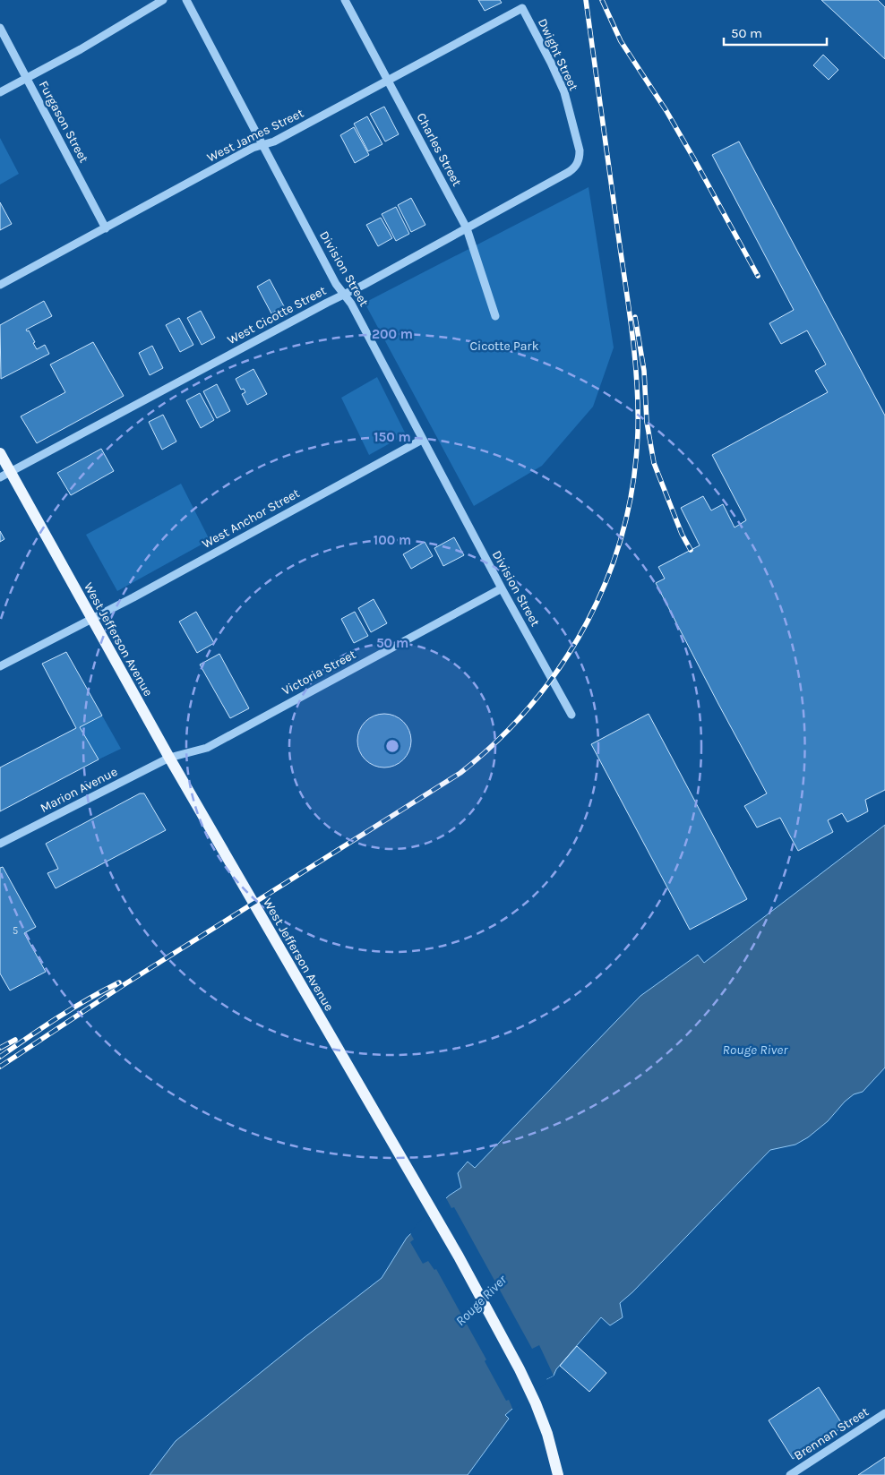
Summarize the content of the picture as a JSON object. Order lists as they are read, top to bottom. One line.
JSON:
{"streets":{"main road":["West Jefferson Avenue"],"street":["Dwight Street","Furgason Street","West James Street","Charles Street","Division Street","West Cicotte Street","West Anchor Street","Victoria Street","Marion Avenue","Brennan Street"]},"crossings":[["Dwight Street","West James Street"],["Dwight Street","West Cicotte Street"],["Furgason Street","West James Street"],["West James Street","Charles Street"],["West James Street","Division Street"],["Charles Street","West Cicotte Street"],["Division Street","West Cicotte Street"],["Division Street","West Anchor Street"],["Division Street","Victoria Street"],["West Cicotte Street","West Jefferson Avenue"],["West Anchor Street","West Jefferson Avenue"],["West Jefferson Avenue","Victoria Street"],["West Jefferson Avenue","Marion Avenue"],["Victoria Street","Marion Avenue"]],"water":["Rouge River"],"parks":["Cicotte Park"],"house_numbers":["5"],"scale_bar":"50 m","rings":["200 m","150 m","100 m","50 m"]}
